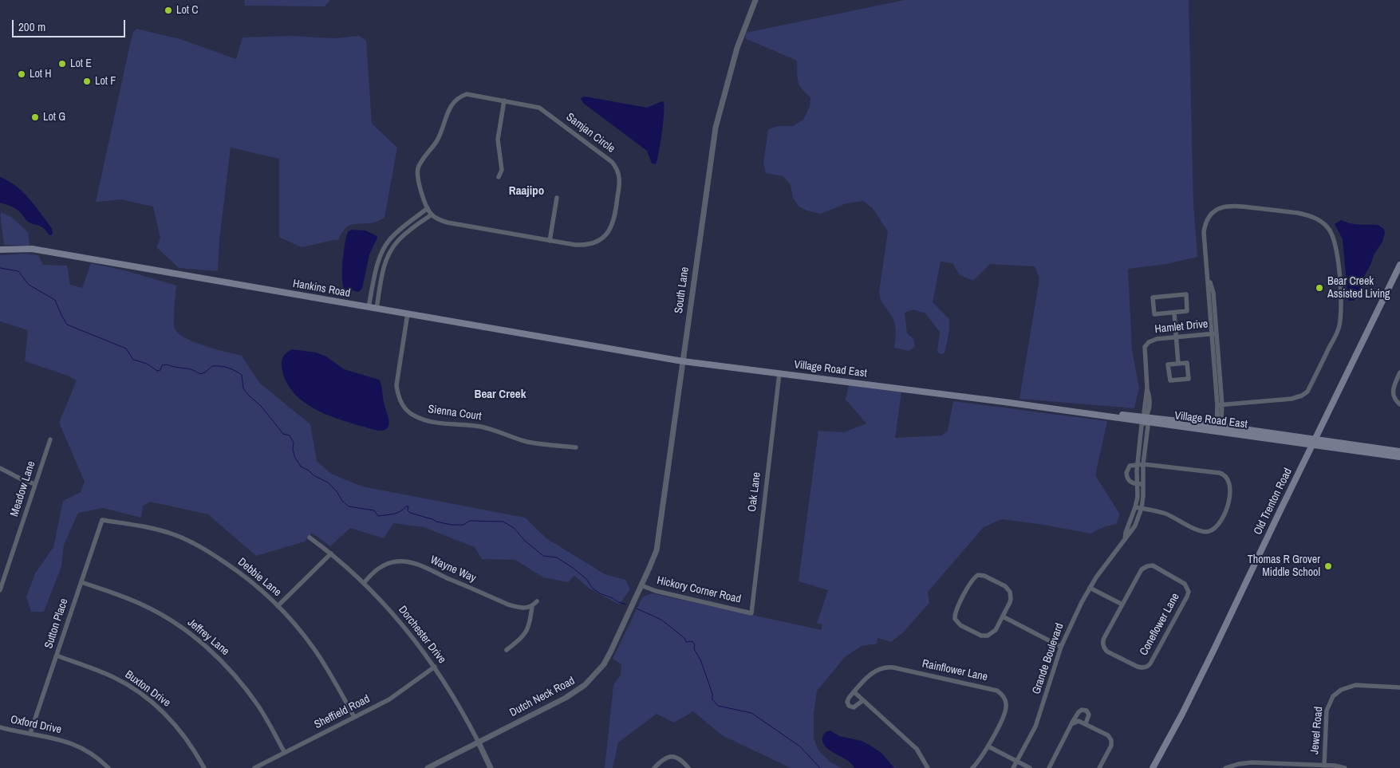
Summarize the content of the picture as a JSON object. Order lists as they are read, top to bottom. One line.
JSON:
{"streets":{"main road":["Hankins Road","Village Road East","Old Trenton Road"],"street":["Samjan Circle","South Lane","Hamlet Drive","Sienna Court","Meadow Lane","Oak Lane","Wayne Way","Debbie Lane","Hickory Corner Road","Sutton Place","Coneflower Lane","Dorchester Drive","Jeffrey Lane","Grande Boulevard","Rainflower Lane","Buxton Drive","Dutch Neck Road","Sheffield Road","Oxford Drive","Jewel Road"]},"crossings":[["Hankins Road","Village Road East"],["Hankins Road","Sienna Court"],["South Lane","Village Road East"],["South Lane","Hickory Corner Road"],["South Lane","Dutch Neck Road"],["Hamlet Drive","Village Road East"],["Hamlet Drive","Grande Boulevard"],["Village Road East","Oak Lane"],["Village Road East","Old Trenton Road"],["Village Road East","Grande Boulevard"],["Oak Lane","Hickory Corner Road"],["Wayne Way","Dorchester Drive"],["Debbie Lane","Sutton Place"],["Debbie Lane","Sheffield Road"],["Hickory Corner Road","Dutch Neck Road"],["Sutton Place","Jeffrey Lane"],["Sutton Place","Buxton Drive"],["Sutton Place","Oxford Drive"],["Dorchester Drive","Dutch Neck Road"],["Dorchester Drive","Sheffield Road"],["Jeffrey Lane","Sheffield Road"]],"districts":["Raajipo","Bear Creek"],"places":["Lot C","Lot E","Lot H","Lot F","Lot G","Bear Creek Assisted Living","Thomas R Grover Middle School"],"scale_bar":"200 m"}
